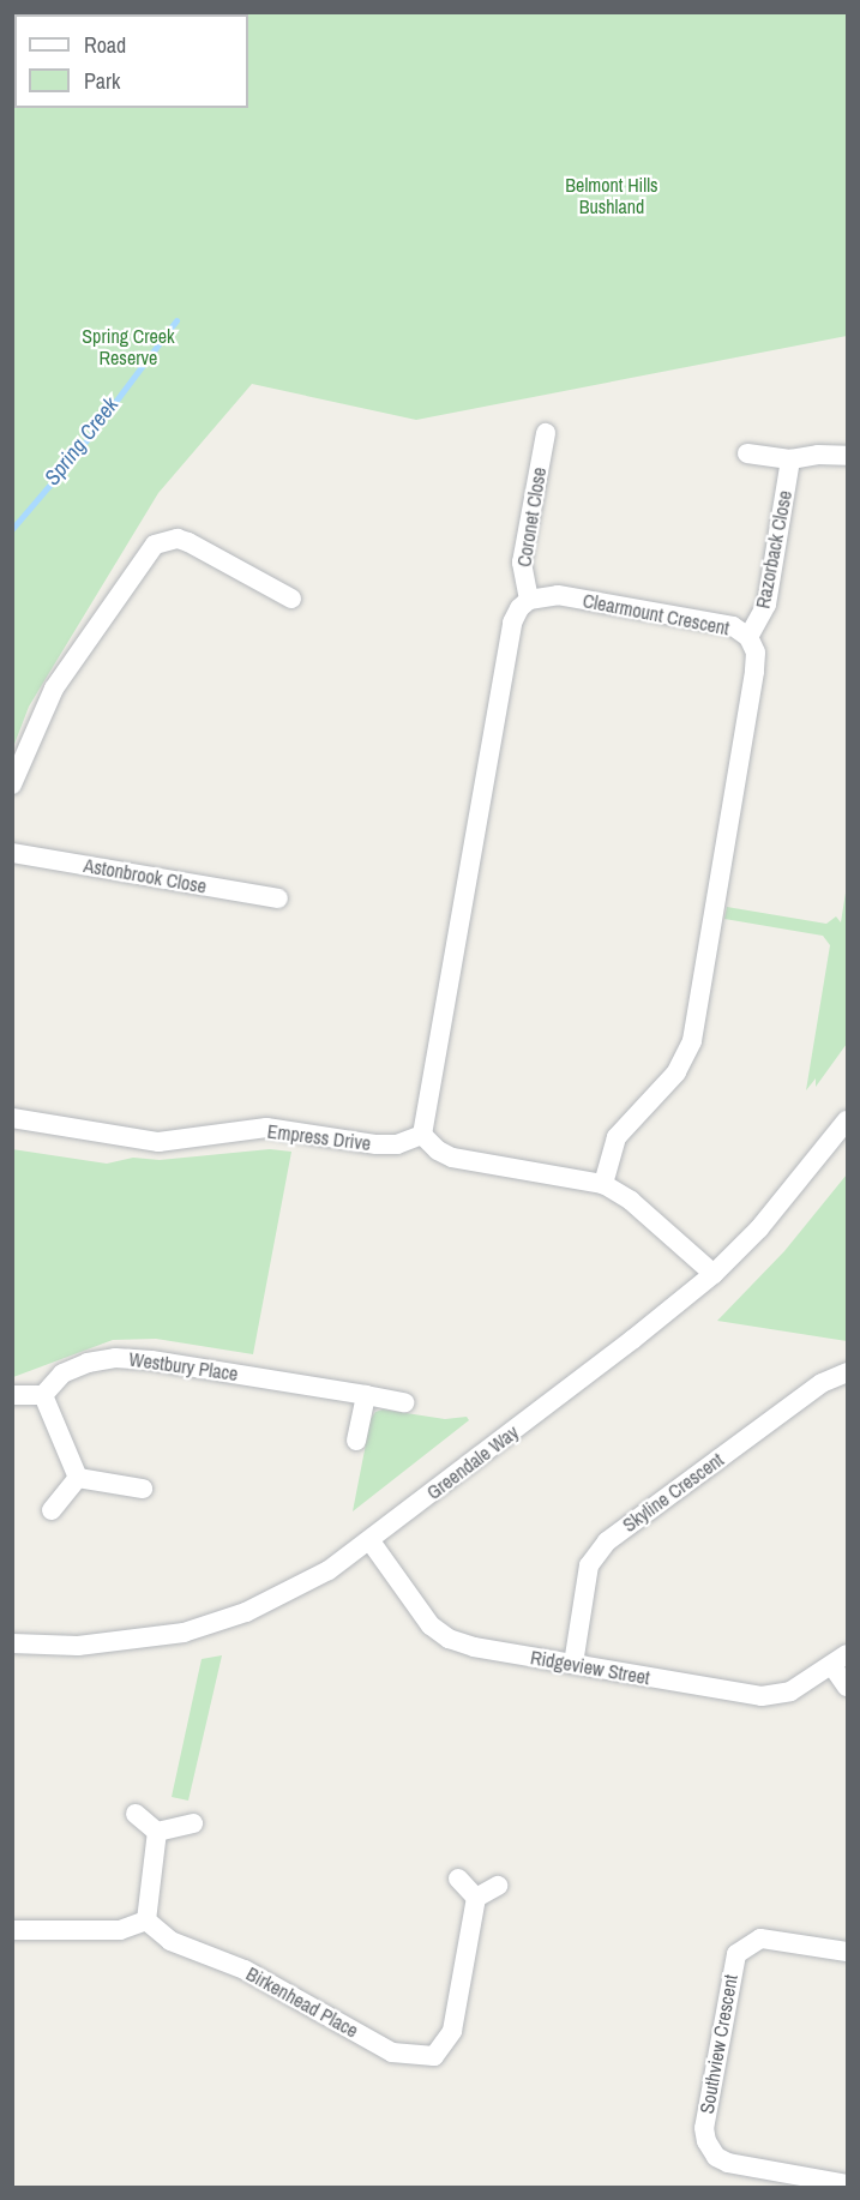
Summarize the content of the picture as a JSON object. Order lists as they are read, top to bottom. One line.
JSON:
{"streets":{"street":["Coronet Close","Razorback Close","Clearmount Crescent","Astonbrook Close","Empress Drive","Westbury Place","Greendale Way","Skyline Crescent","Ridgeview Street","Birkenhead Place","Southview Crescent"]},"crossings":[["Coronet Close","Clearmount Crescent"],["Razorback Close","Clearmount Crescent"],["Greendale Way","Ridgeview Street"],["Skyline Crescent","Ridgeview Street"]],"water":["Spring Creek"],"parks":["Belmont Hills Bushland","Spring Creek Reserve"],"legend":["Road","Park"]}
